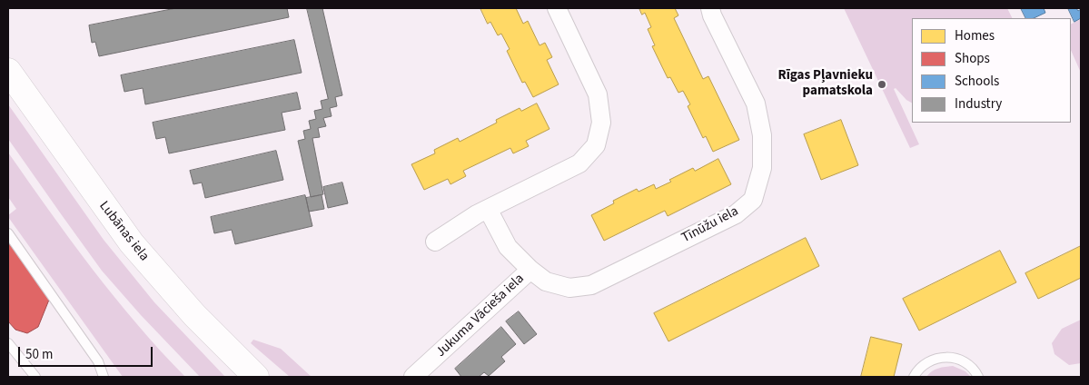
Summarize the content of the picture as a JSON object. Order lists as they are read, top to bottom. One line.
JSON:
{"streets":{"main road":["Lubānas iela"],"street":["Tīnūžu iela","Jukuma Vācieša iela"]},"crossings":[["Tīnūžu iela","Jukuma Vācieša iela"]],"places":["Rīgas Pļavnieku pamatskola"],"legend":["Homes","Shops","Schools","Industry"],"scale_bar":"50 m"}
